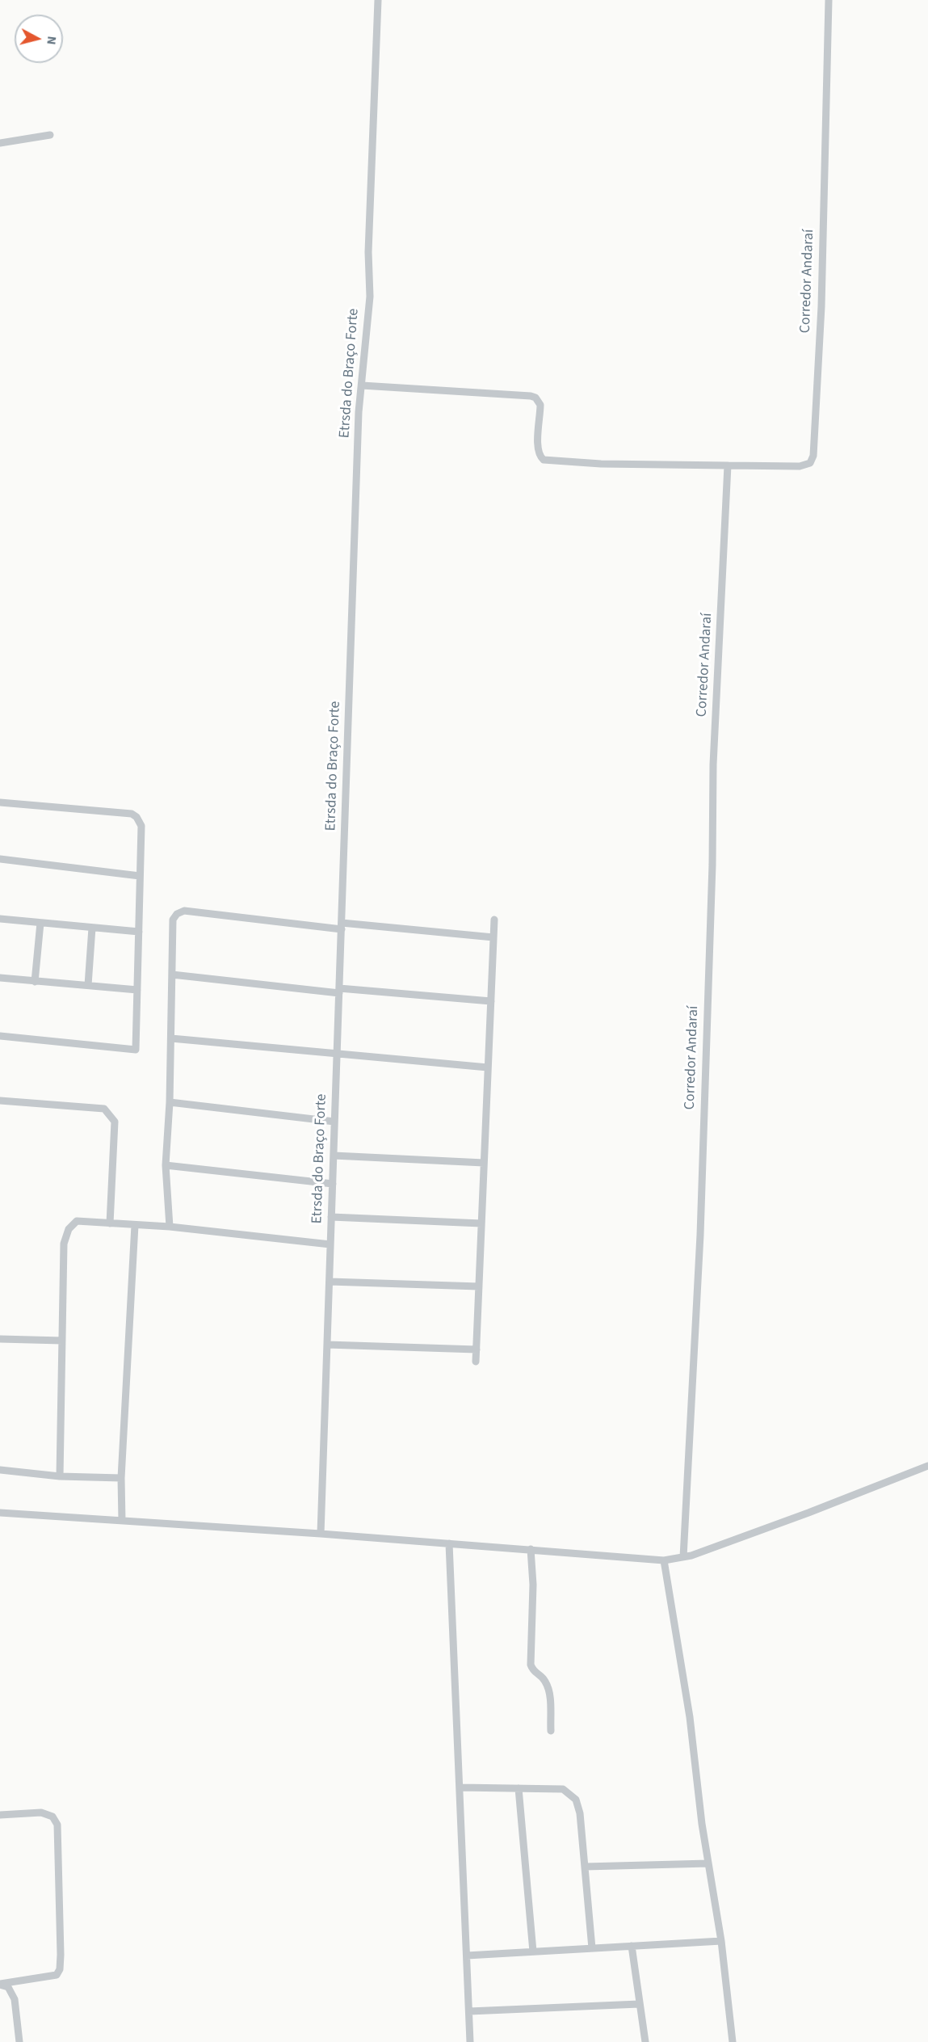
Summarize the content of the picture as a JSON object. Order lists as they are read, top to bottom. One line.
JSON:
{"streets":{"street":["Corredor Andaraí","Etrsda do Braço Forte"]},"north":"right"}
